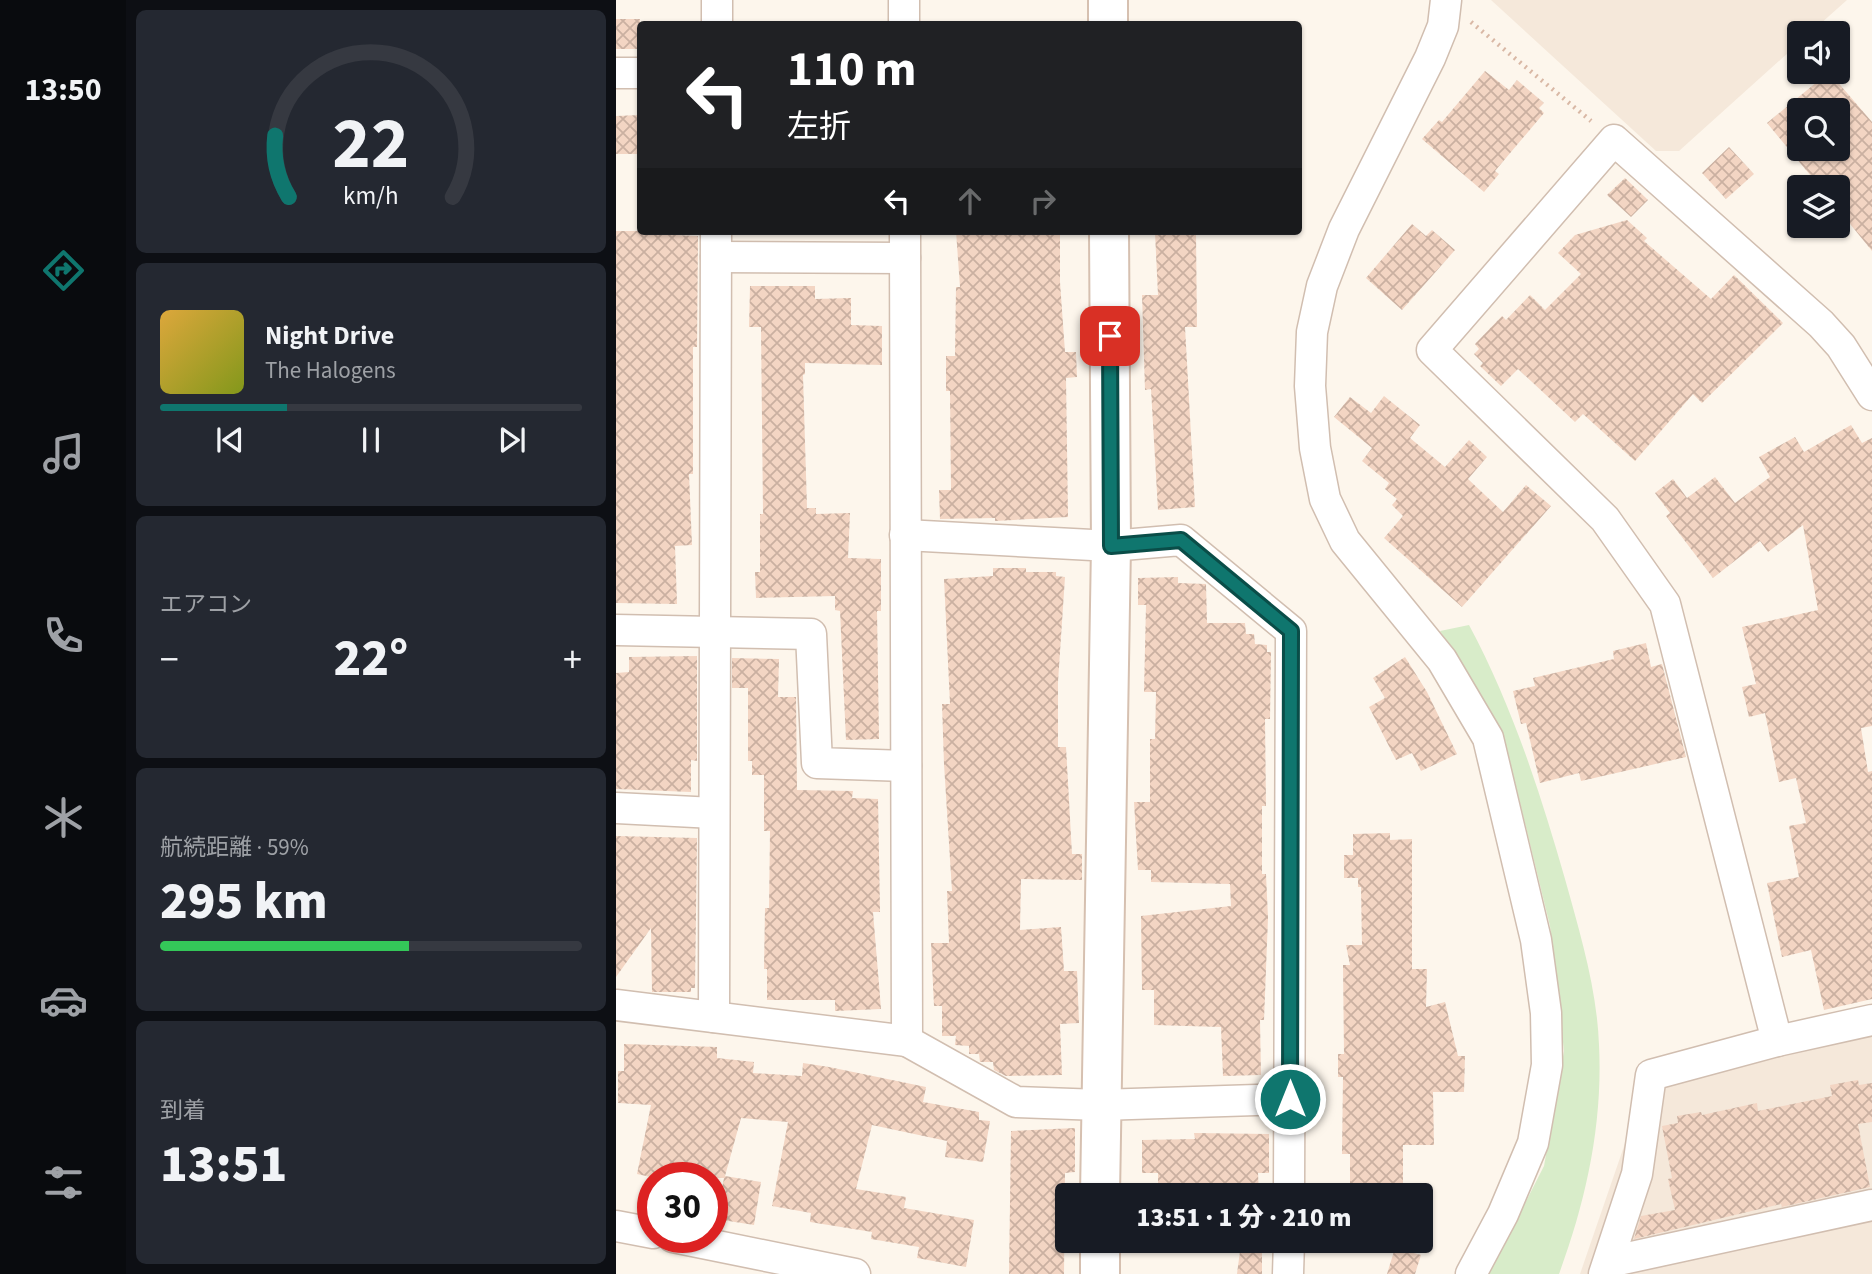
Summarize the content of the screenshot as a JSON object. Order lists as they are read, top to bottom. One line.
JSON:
{"page":{"tabs":"13:50","turn":["110 m","左折"],"song":["Night Drive","The Halogens"],"tile":["エアコン",["航続距離 · 59%","295 km"],["到着","13:51"]],"heat":["−","22°","+"],"limit":"30","trip":"13:51 · 1 分 · 210 m","gauge":["22","km/h"]}}
